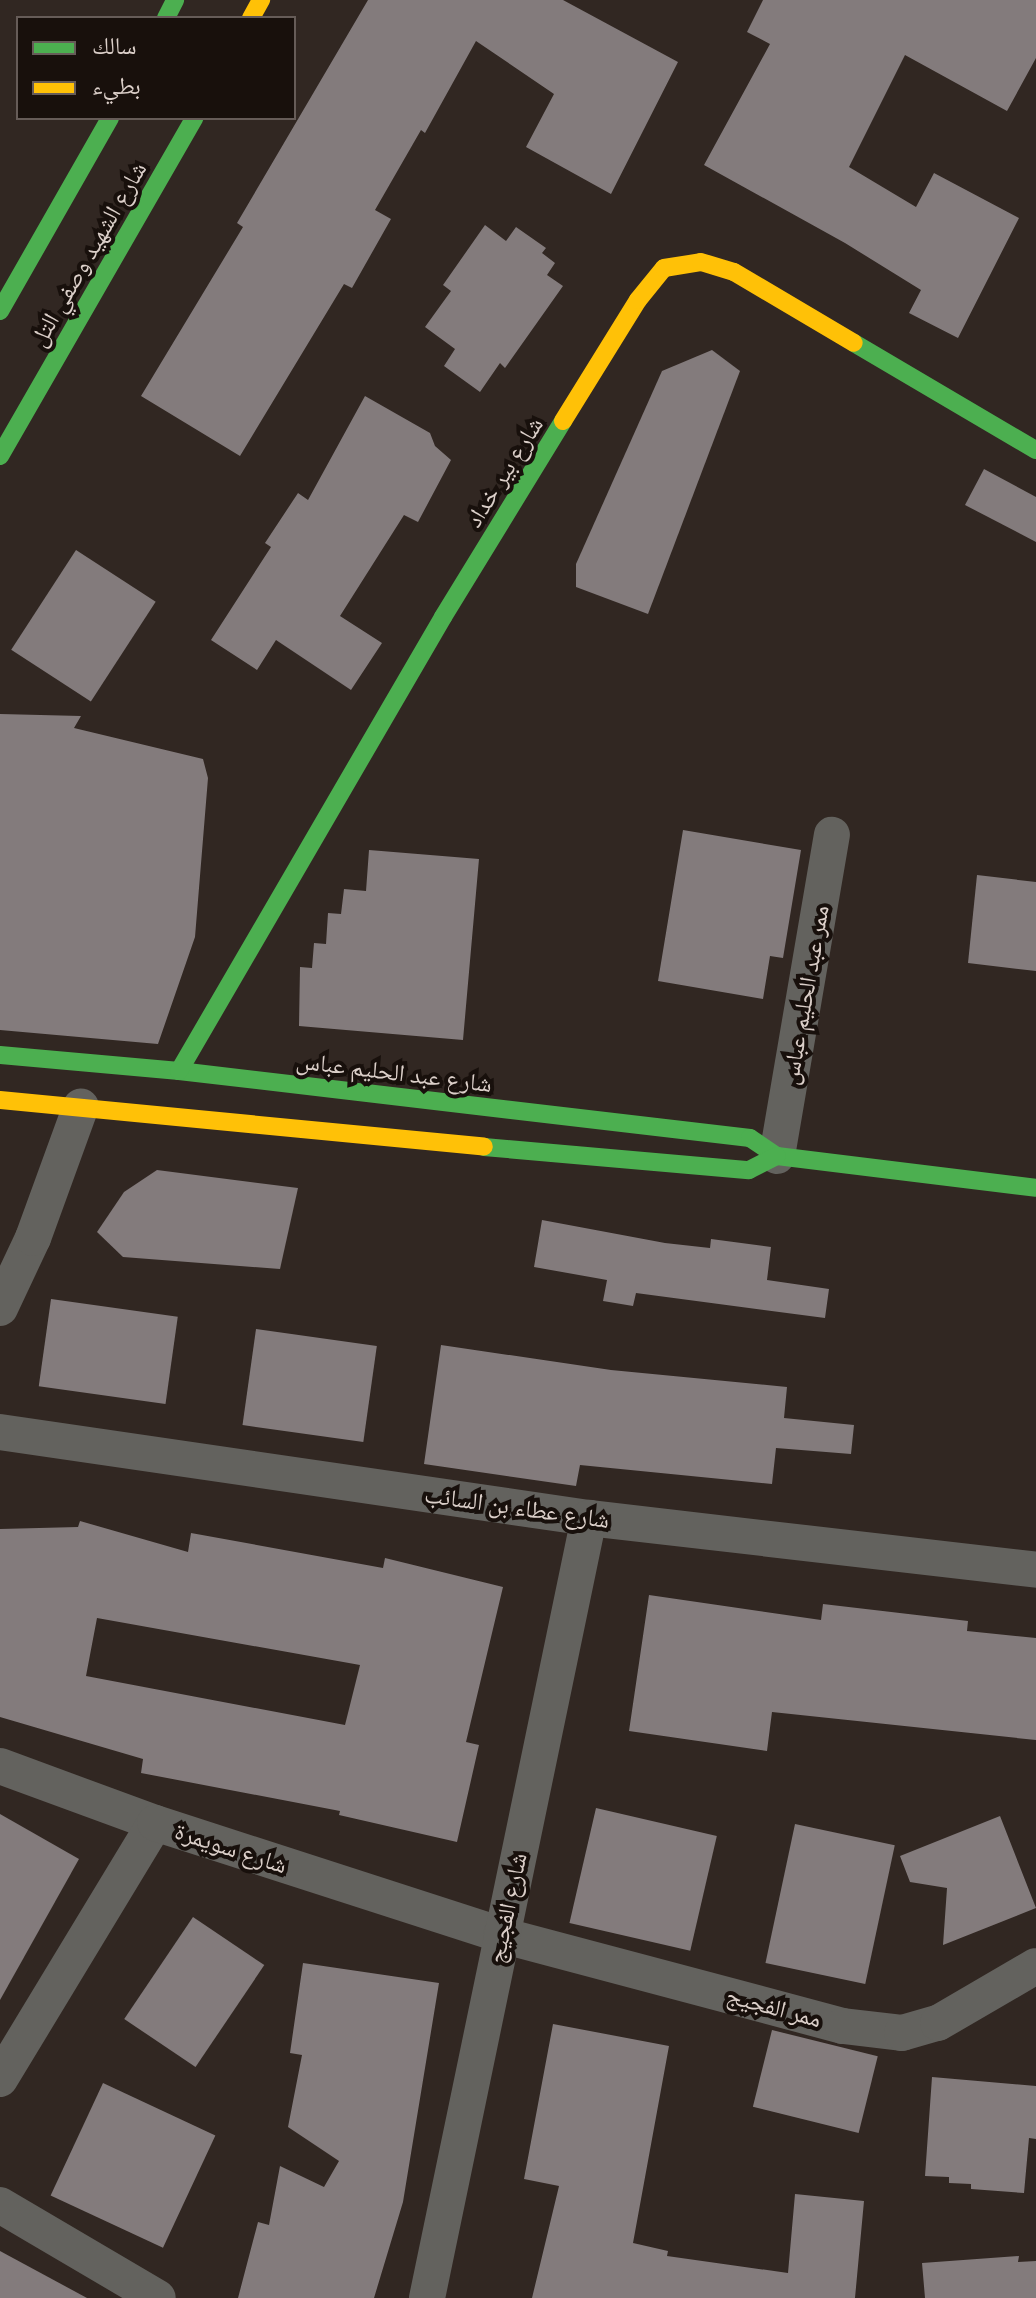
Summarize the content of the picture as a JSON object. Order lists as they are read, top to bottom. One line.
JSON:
{"streets":{"street":["شارع الشهيد وصفي التل","شارع بير خداد","ممر عبد الحليم عباس","شارع عبد الحليم عباس","شارع عطاء بن السائب","شارع سويمرة","شارع الفجيج","ممر الفجيج"]},"crossings":[["شارع بير خداد","شارع عبد الحليم عباس"],["ممر عبد الحليم عباس","شارع عبد الحليم عباس"],["شارع عطاء بن السائب","شارع الفجيج"],["شارع سويمرة","شارع الفجيج"],["شارع سويمرة","ممر الفجيج"],["شارع الفجيج","ممر الفجيج"]],"legend":["سالك","بطيء"]}
